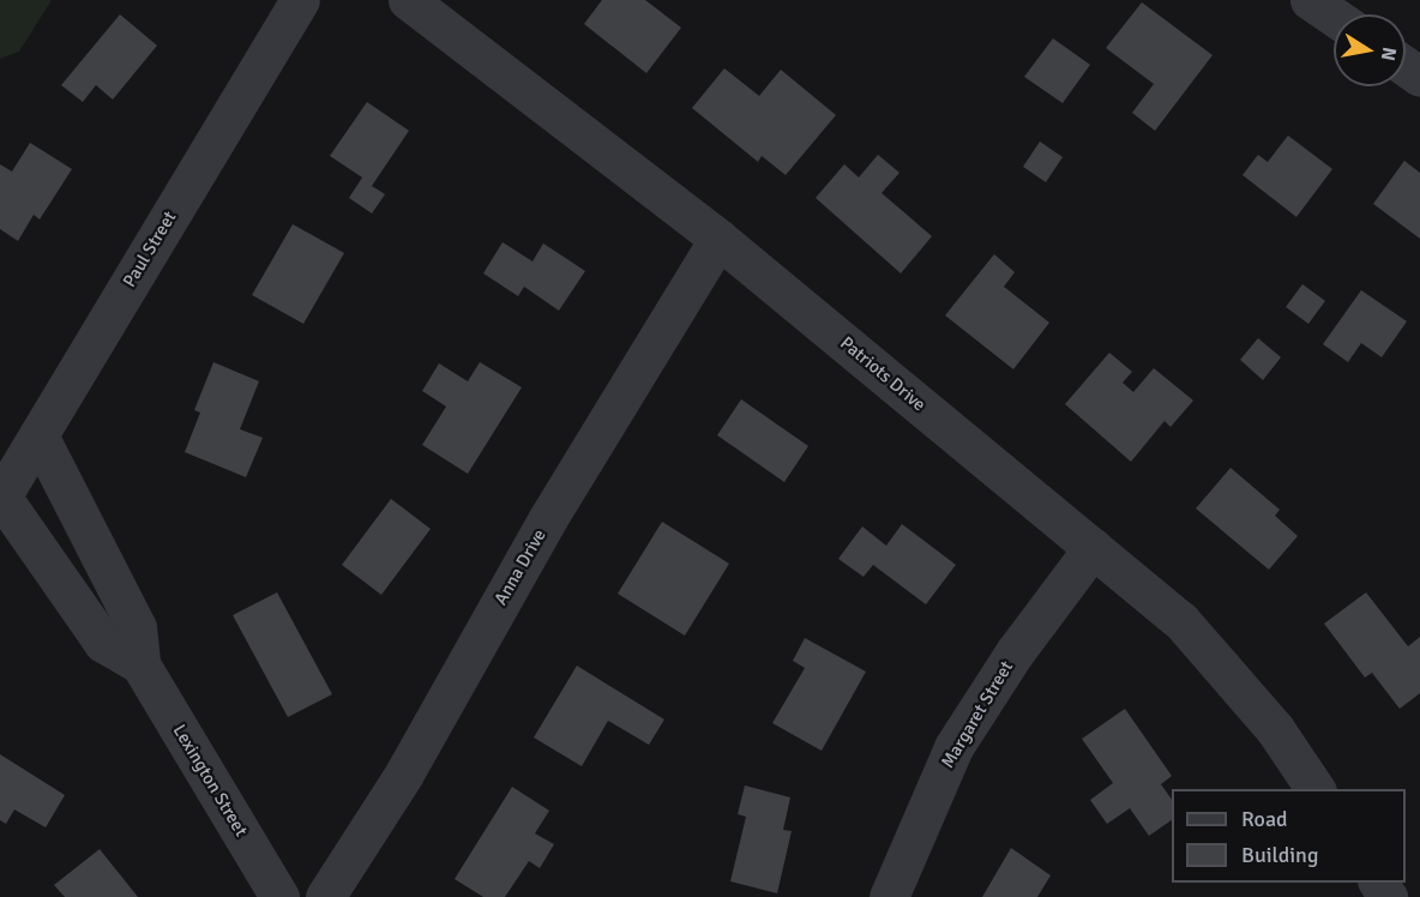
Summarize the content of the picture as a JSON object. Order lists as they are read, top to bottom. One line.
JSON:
{"streets":{"street":["Paul Street","Patriots Drive","Anna Drive","Margaret Street","Lexington Street"]},"crossings":[["Paul Street","Lexington Street"],["Patriots Drive","Anna Drive"],["Patriots Drive","Margaret Street"]],"legend":["Road","Building"],"north":"right"}
